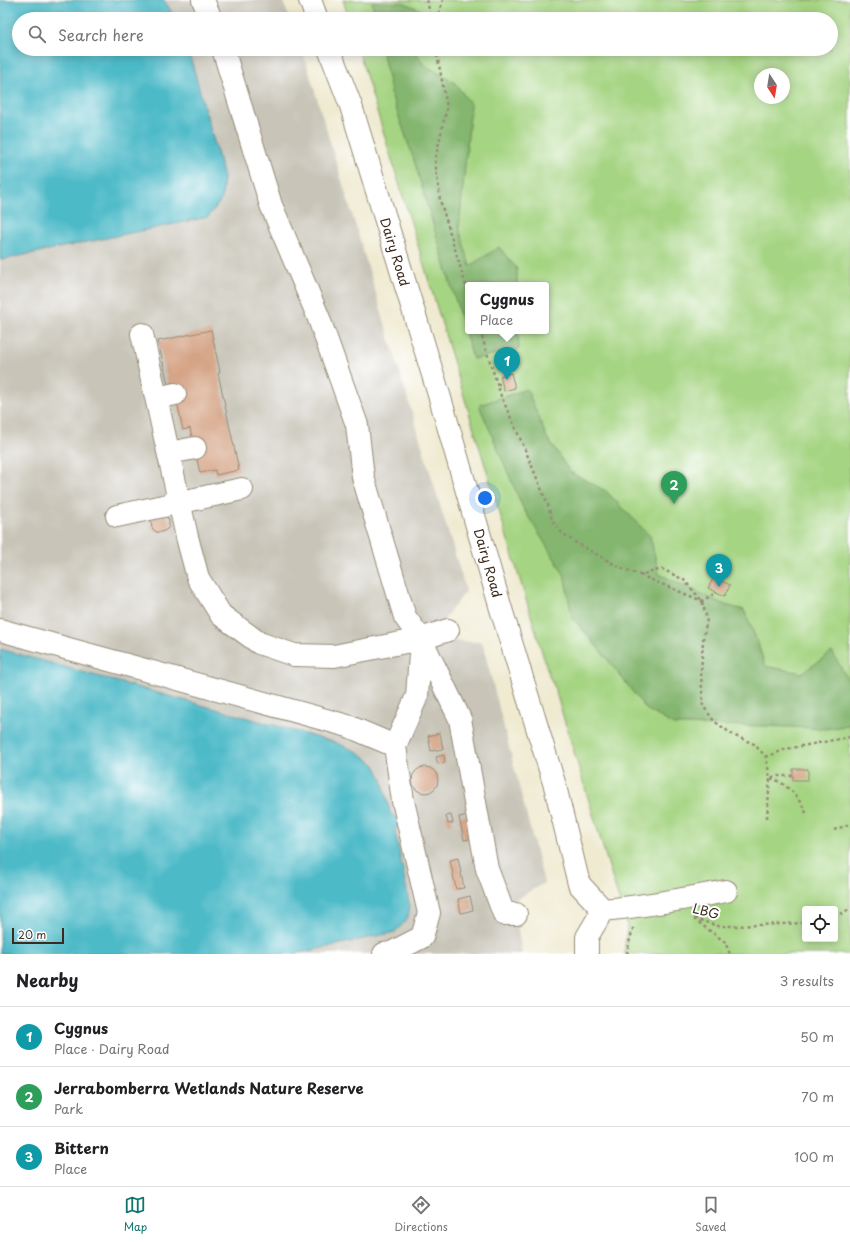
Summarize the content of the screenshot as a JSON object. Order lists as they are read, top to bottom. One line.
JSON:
{"streets":{"street":["Dairy Road"],"path":["LBG"]},"scale_bar":"20 m","north":"bottom","page":{"search":"Search here","popup":["Cygnus","Place"],"pins":["1","2","3"],"scale":"20 m","heading":["Nearby","3 results"],"list":[{"mark":"1","name":"Cygnus","note":"Place · Dairy Road","value":"50 m"},{"mark":"2","name":"Jerrabomberra Wetlands Nature Reserve","note":"Park","value":"70 m"},{"mark":"3","name":"Bittern","note":"Place","value":"100 m"}],"nav":["Map","Directions","Saved"]}}
